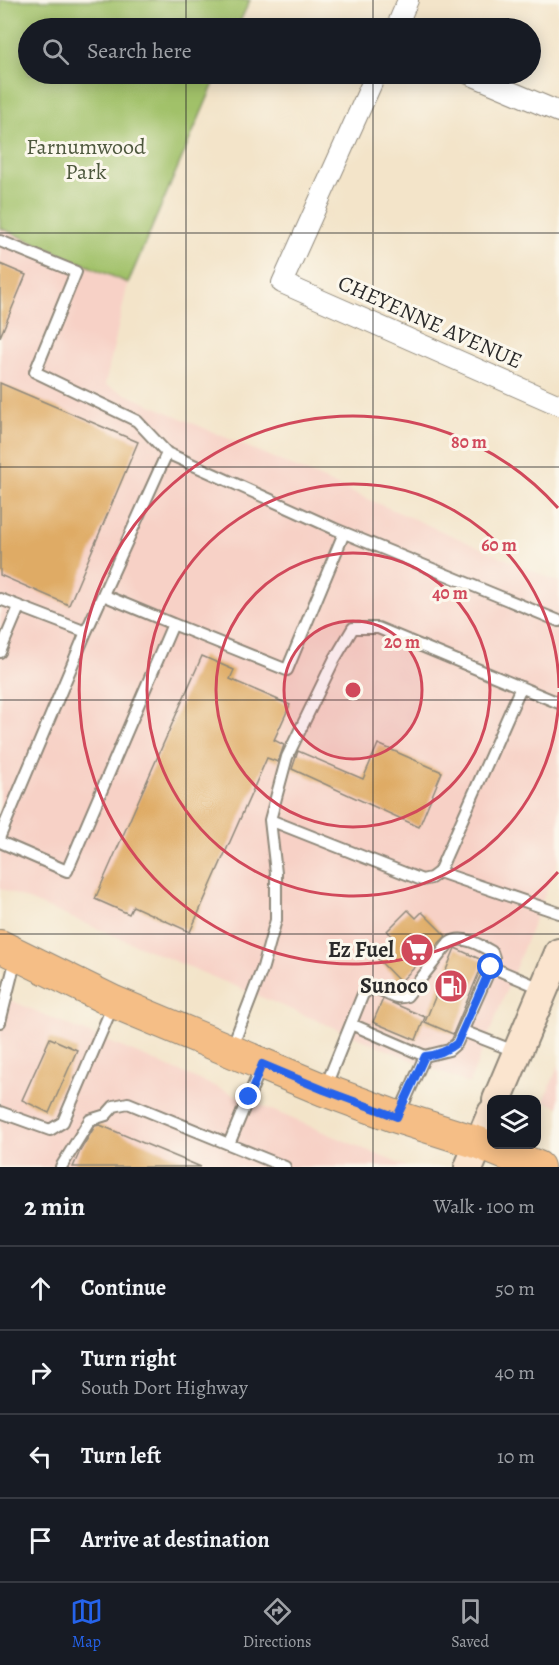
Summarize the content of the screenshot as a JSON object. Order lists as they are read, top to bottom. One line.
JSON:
{"streets":{"street":["CHEYENNE AVENUE"]},"parks":["Farnumwood Park"],"places":{"supermarket":["Ez Fuel"],"fuel station":["Sunoco"]},"page":{"search":"Search here","heading":["2 min","Walk · 100 m"],"list":[["Continue","50 m"],["Turn right","South Dort Highway","40 m"],["Turn left","10 m"],"Arrive at destination"],"nav":["Map","Directions","Saved"]},"rings":["80 m","60 m","40 m","20 m"]}
